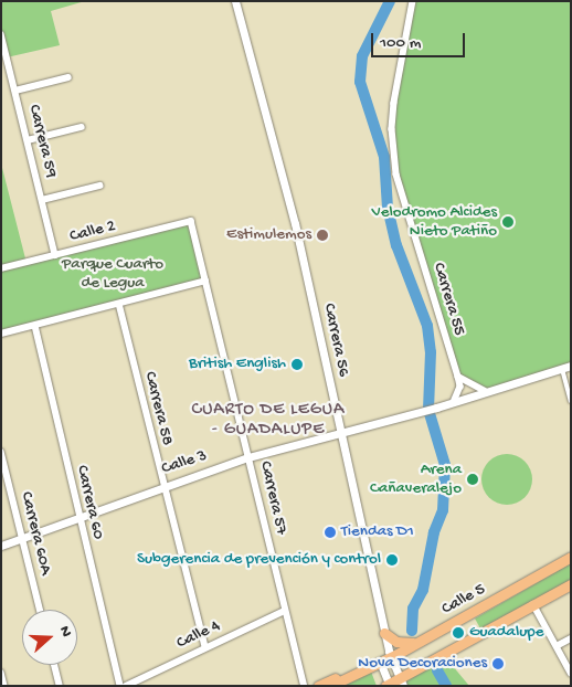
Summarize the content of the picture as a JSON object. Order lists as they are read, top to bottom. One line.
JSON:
{"streets":{"main road":["Calle 5"],"street":["Carrera 59","Calle 2","Carrera 55","Carrera 56","Carrera 58","Calle 3","Carrera 57","Carrera 60","Carrera 60A","Calle 4"]},"crossings":[["Carrera 59","Calle 2"],["Calle 2","Carrera 57"],["Carrera 55","Calle 3"],["Carrera 56","Calle 3"],["Carrera 56","Calle 5"],["Carrera 58","Calle 3"],["Carrera 58","Calle 4"],["Calle 3","Carrera 57"],["Calle 3","Carrera 60"],["Calle 3","Carrera 60A"],["Carrera 57","Calle 4"]],"districts":["CUARTO DE LEGUA - GUADALUPE"],"parks":["Parque Cuarto de Legua"],"places":["Velodromo Alcides Nieto Patiño","Estimulemos","British English","Arena Cañaveralejo","Tiendas D1","Subgerencia de prevención y control","Guadalupe","Nova Decoraciones"],"scale_bar":"100 m","north":"right"}
